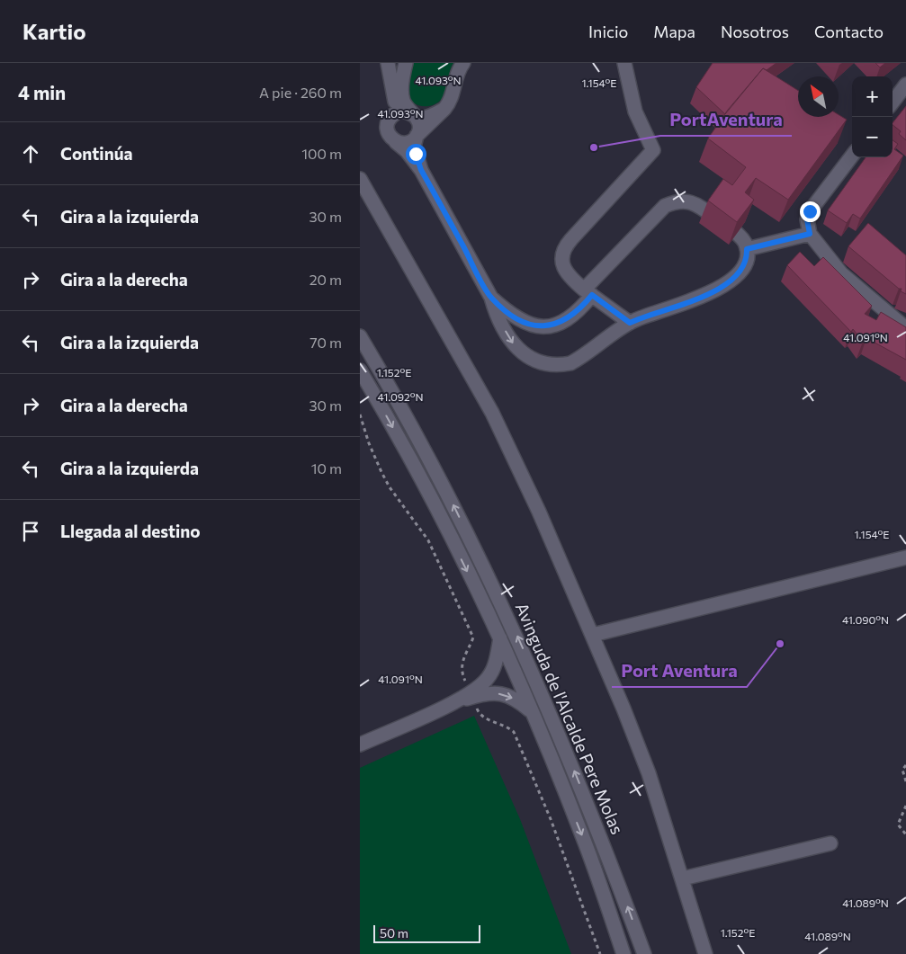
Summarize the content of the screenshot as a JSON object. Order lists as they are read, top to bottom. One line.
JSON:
{"streets":{"street":["Avinguda de l'Alcalde Pere Molas"]},"places":["PortAventura","Port Aventura"],"scale_bar":"50 m","north":"top left","page":{"header":"Kartio","nav":["Inicio","Mapa","Nosotros","Contacto"],"heading":["4 min","A pie · 260 m"],"map_buttons":["+","−"],"list":[["Continúa","100 m"],["Gira a la izquierda","30 m"],["Gira a la derecha","20 m"],["Gira a la izquierda","70 m"],["Gira a la derecha","30 m"],["Gira a la izquierda","10 m"],"Llegada al destino"],"scale":"50 m"},"coordinates":["41.093°N","1.154°E","41.091°N","1.152°E","41.092°N","41.090°N","41.089°N"]}
